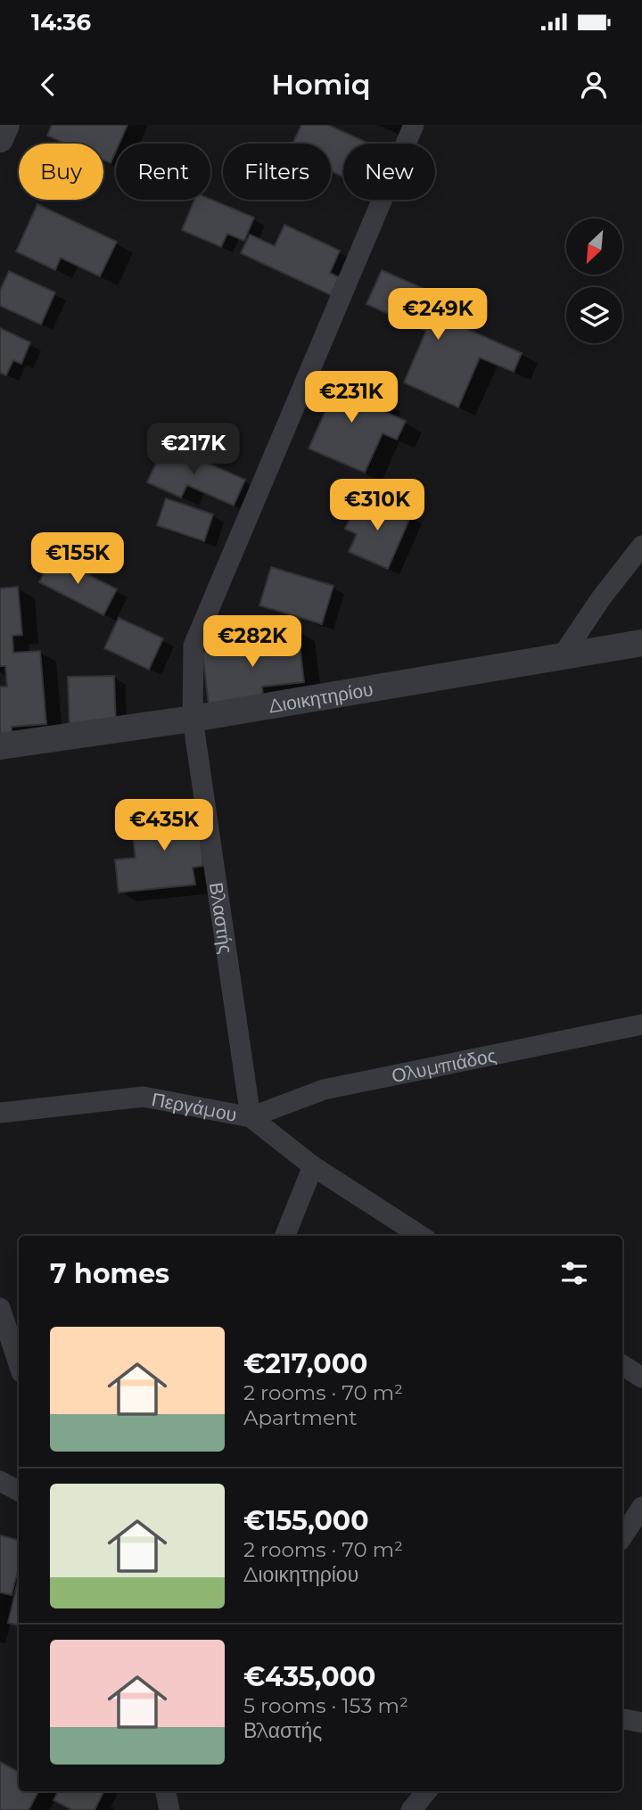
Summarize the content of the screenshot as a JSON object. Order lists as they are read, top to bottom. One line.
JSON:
{"streets":{"street":["Διοικητηρίου","Βλαστής","Ολυμπιάδος","Περγάμου"]},"crossings":[["Διοικητηρίου","Βλαστής"],["Βλαστής","Ολυμπιάδος"],["Βλαστής","Περγάμου"],["Ολυμπιάδος","Περγάμου"]],"north":"bottom left","page":{"status":"14:36","header":"Homiq","chip":["Buy","Rent","Filters","New"],"price":["€249K","€231K","€217K","€310K","€155K","€282K","€435K"],"heading":"7 homes","list":[{"name":"€217,000","note":"2 rooms · 70 m² · Apartment"},{"name":"€155,000","note":"2 rooms · 70 m² · Διοικητηρίου"},{"name":"€435,000","note":"5 rooms · 153 m² · Βλαστής"}]}}
